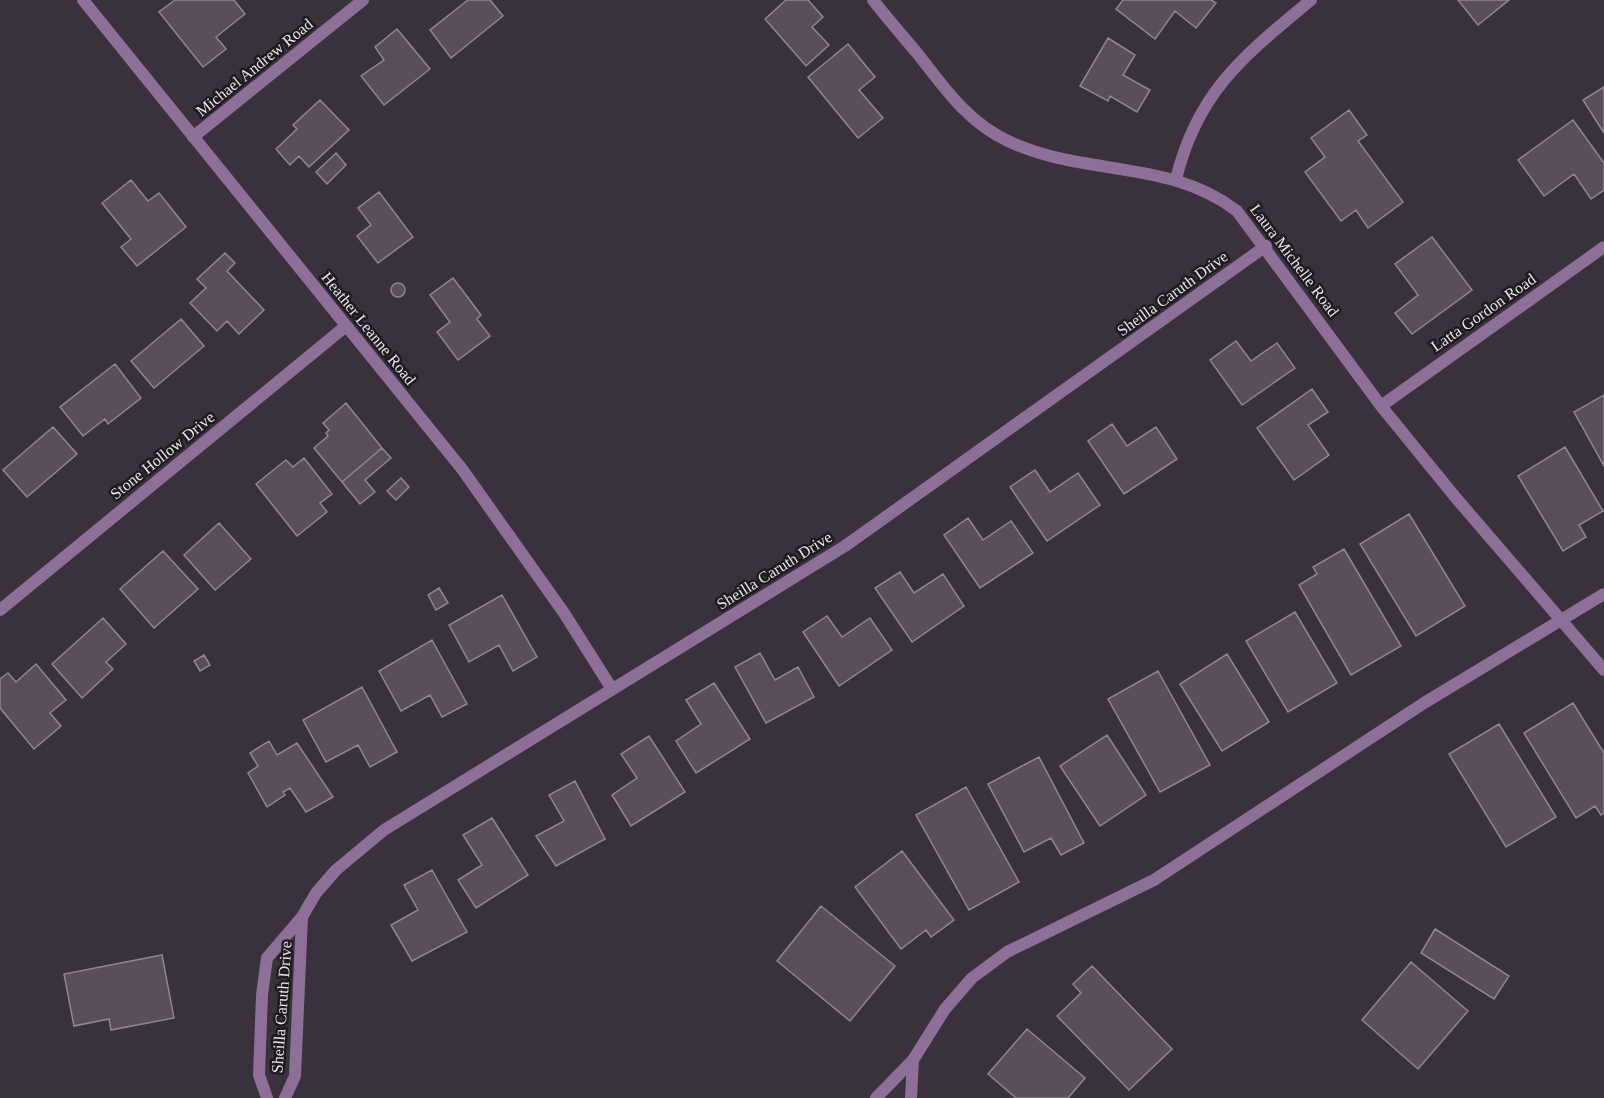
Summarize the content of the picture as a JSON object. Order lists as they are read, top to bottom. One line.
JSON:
{"streets":{"street":["Michael Andrew Road","Laura Michelle Road","Sheilla Caruth Drive","Latta Gordon Road","Heather Leanne Road","Stone Hollow Drive"]},"crossings":[["Michael Andrew Road","Heather Leanne Road"],["Laura Michelle Road","Sheilla Caruth Drive"],["Laura Michelle Road","Latta Gordon Road"],["Sheilla Caruth Drive","Heather Leanne Road"],["Heather Leanne Road","Stone Hollow Drive"]]}
